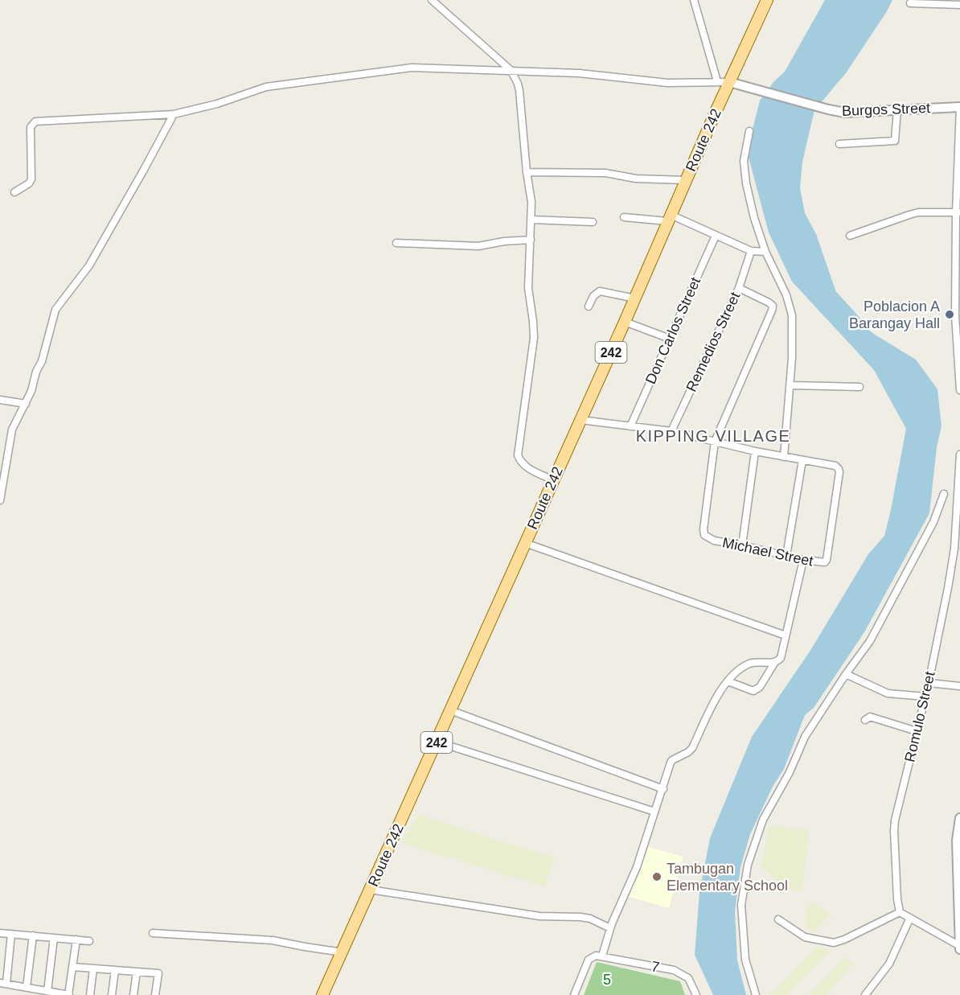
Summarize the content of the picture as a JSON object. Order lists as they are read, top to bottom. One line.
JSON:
{"streets":{"main road":["Route 242","242"],"street":["Burgos Street","Don Carlos Street","Remedios Street","Michael Street","Romulo Street","7"]},"crossings":[["Burgos Street","Route 242"]],"districts":["KIPPING VILLAGE"],"parks":["5"],"places":["Poblacion A Barangay Hall","Tambugan Elementary School"]}
